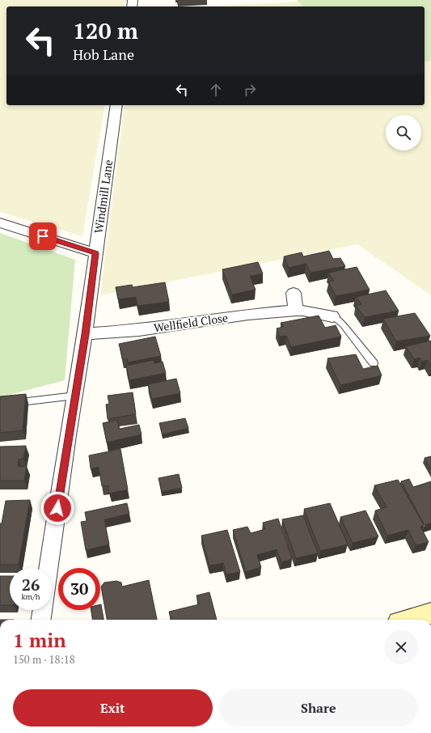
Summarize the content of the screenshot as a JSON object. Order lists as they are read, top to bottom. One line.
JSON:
{"streets":{"street":["Windmill Lane","Wellfield Close"]},"crossings":[["Windmill Lane","Wellfield Close"]],"page":{"turn":["120 m","Hob Lane"],"speed":"26 km/h","limit":"30","heading":["1 min","150 m · 18:18"],"buttons":["Exit","Share"]}}
